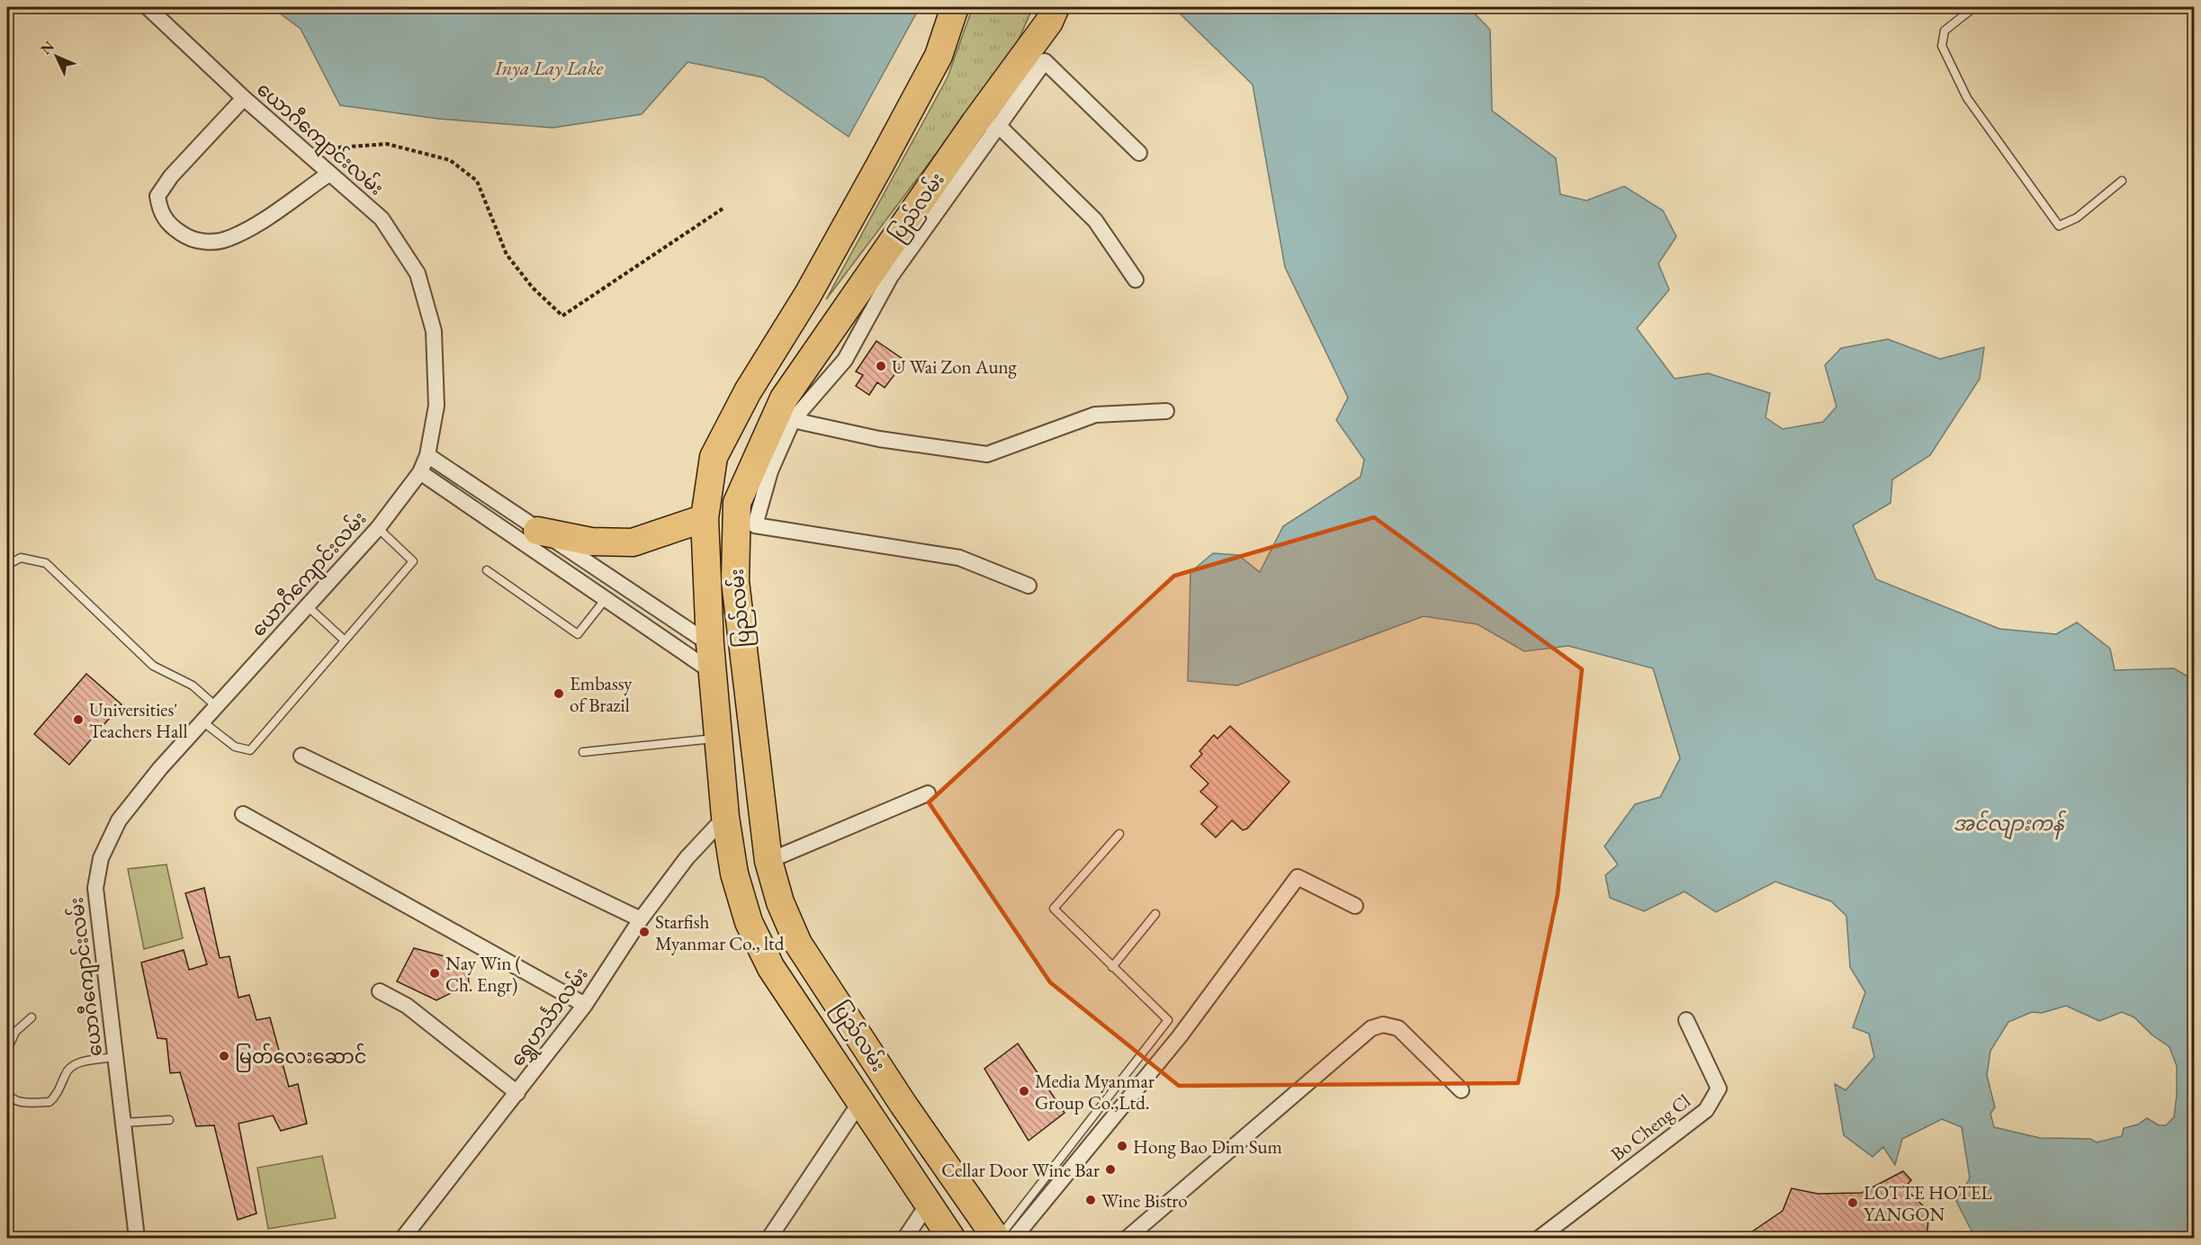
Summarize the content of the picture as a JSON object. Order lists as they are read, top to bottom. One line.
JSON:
{"streets":{"highway":["ပြည်လမ်း"],"street":["ယောဂီကျောင်းလမ်း","ရွှေဟင်္သာလမ်း","Bo Cheng Cl"]},"crossings":[["ပြည်လမ်း","ရွှေဟင်္သာလမ်း"]],"water":["Inya Lay Lake","အင်လျားကန်"],"places":["U Wai Zon Aung","Embassy of Brazil","Universities' Teachers Hall","Starfish Myanmar Co., ltd","Nay Win ( Ch. Engr)","မြတ်လေးဆောင်","Media Myanmar Group Co.,Ltd.","Hong Bao Dim Sum","Cellar Door Wine Bar","Wine Bistro","LOTTE HOTEL YANGON"],"north":"top left"}
